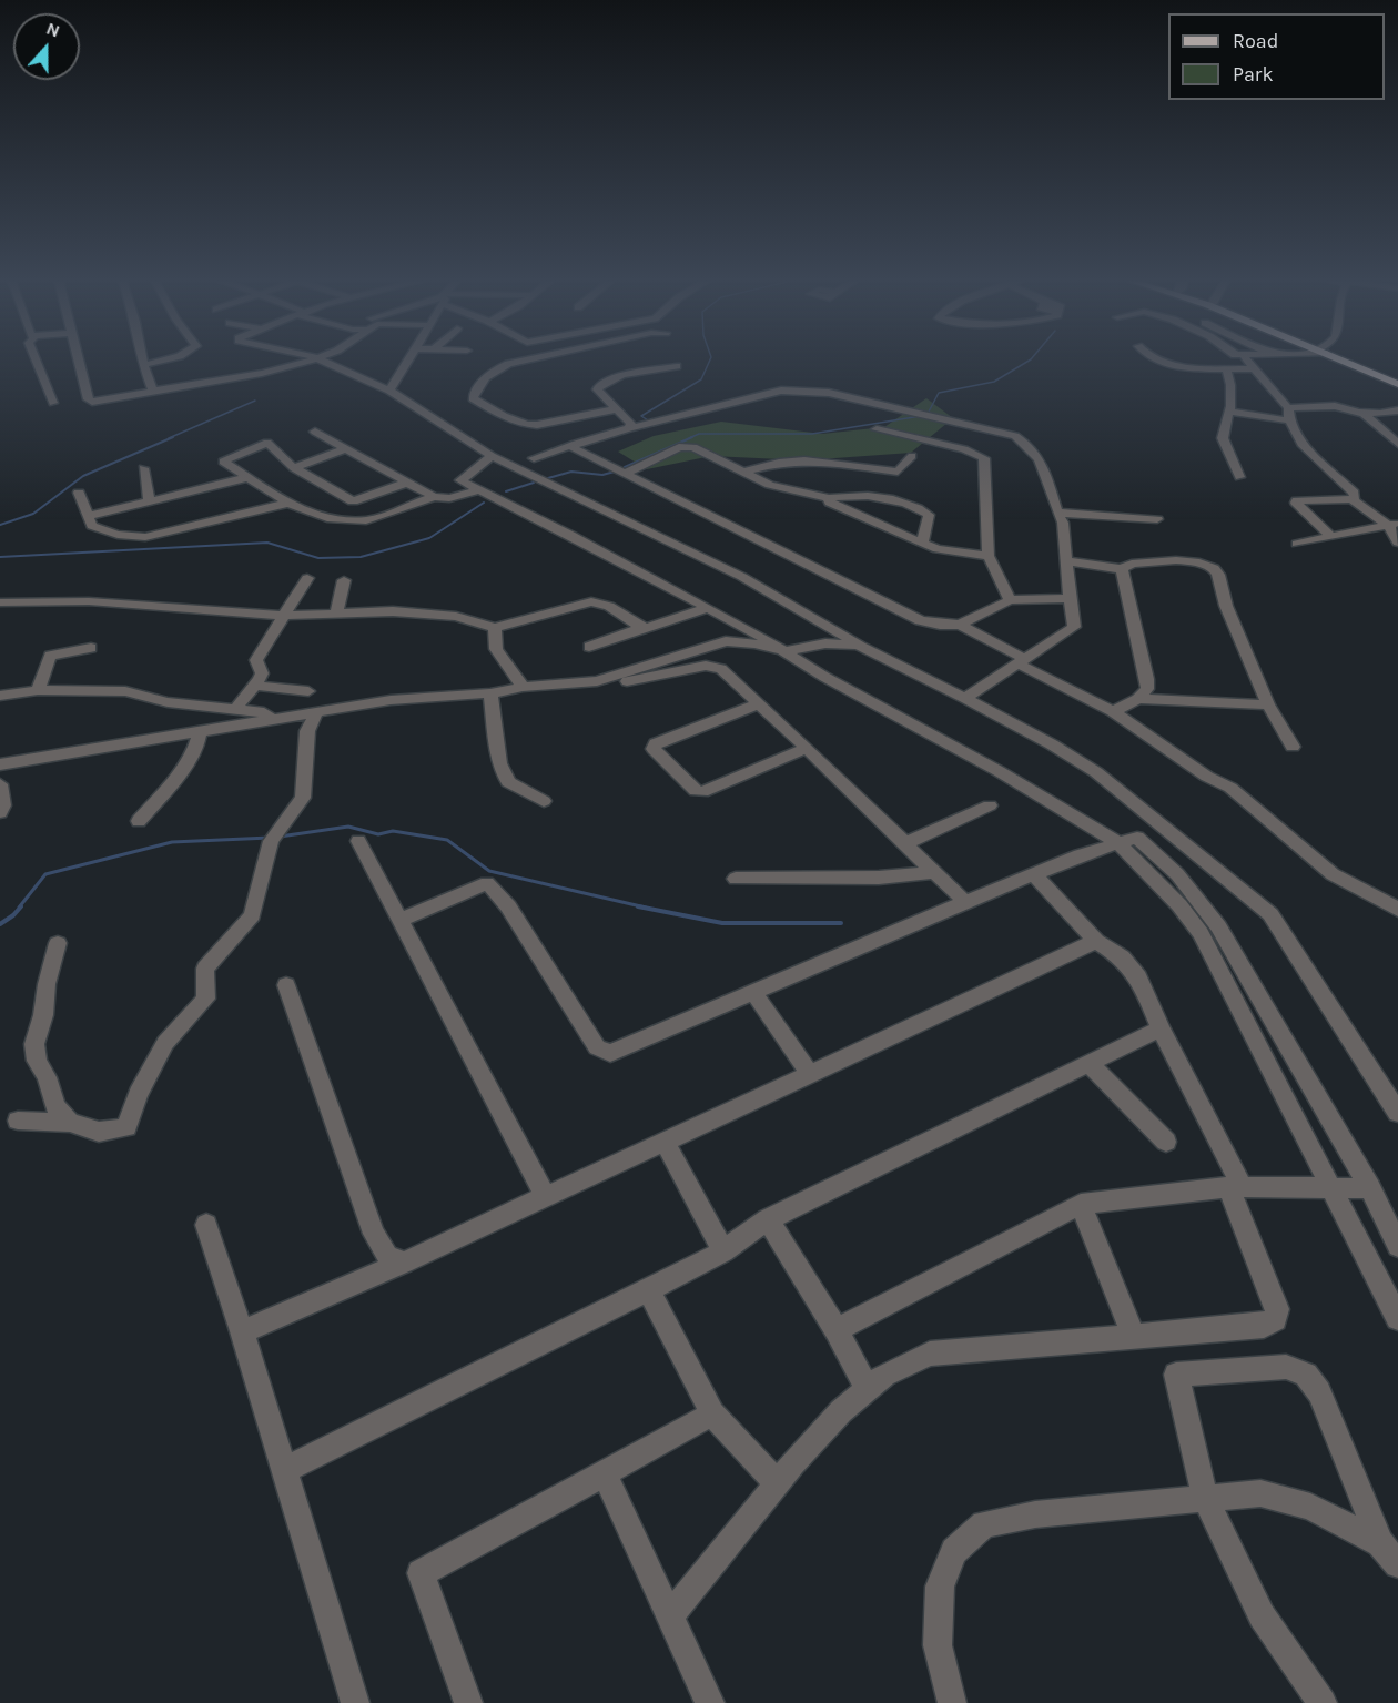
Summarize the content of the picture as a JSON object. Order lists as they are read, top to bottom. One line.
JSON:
{"legend":["Road","Park"],"north":"top"}
